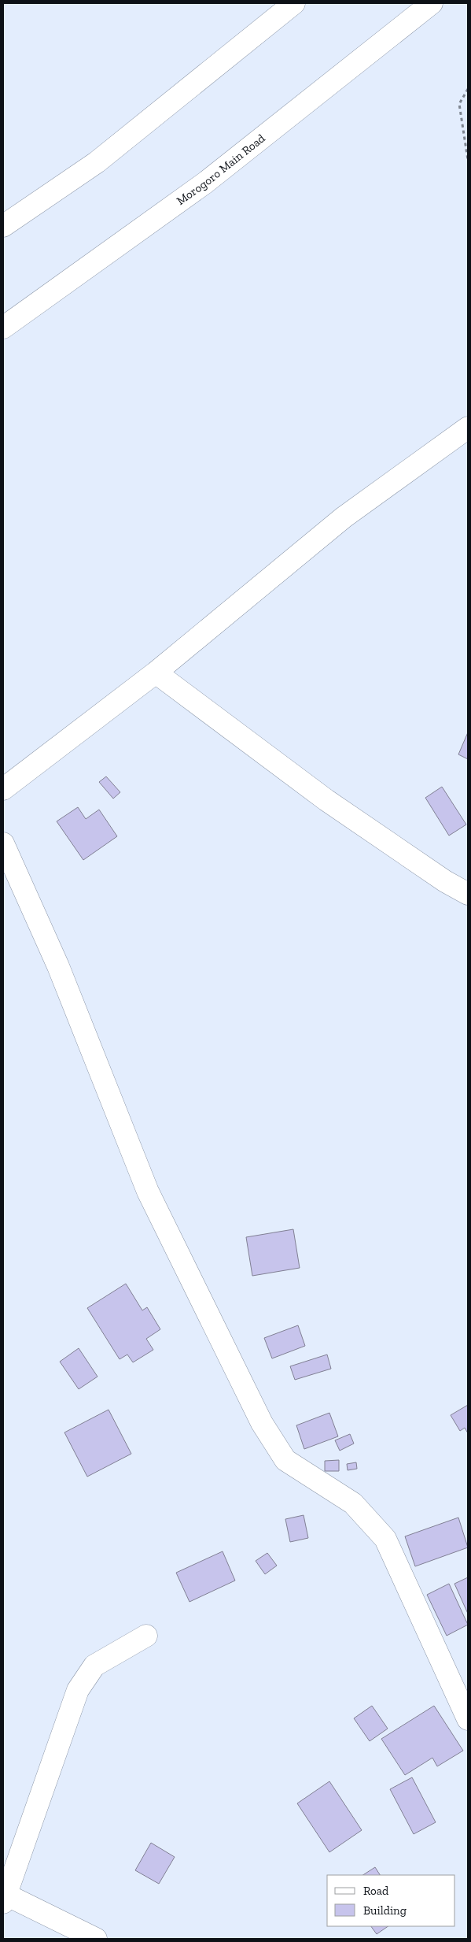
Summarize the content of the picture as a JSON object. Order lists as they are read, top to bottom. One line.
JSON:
{"streets":{"main road":["Morogoro Main Road"]},"legend":["Road","Building"]}
